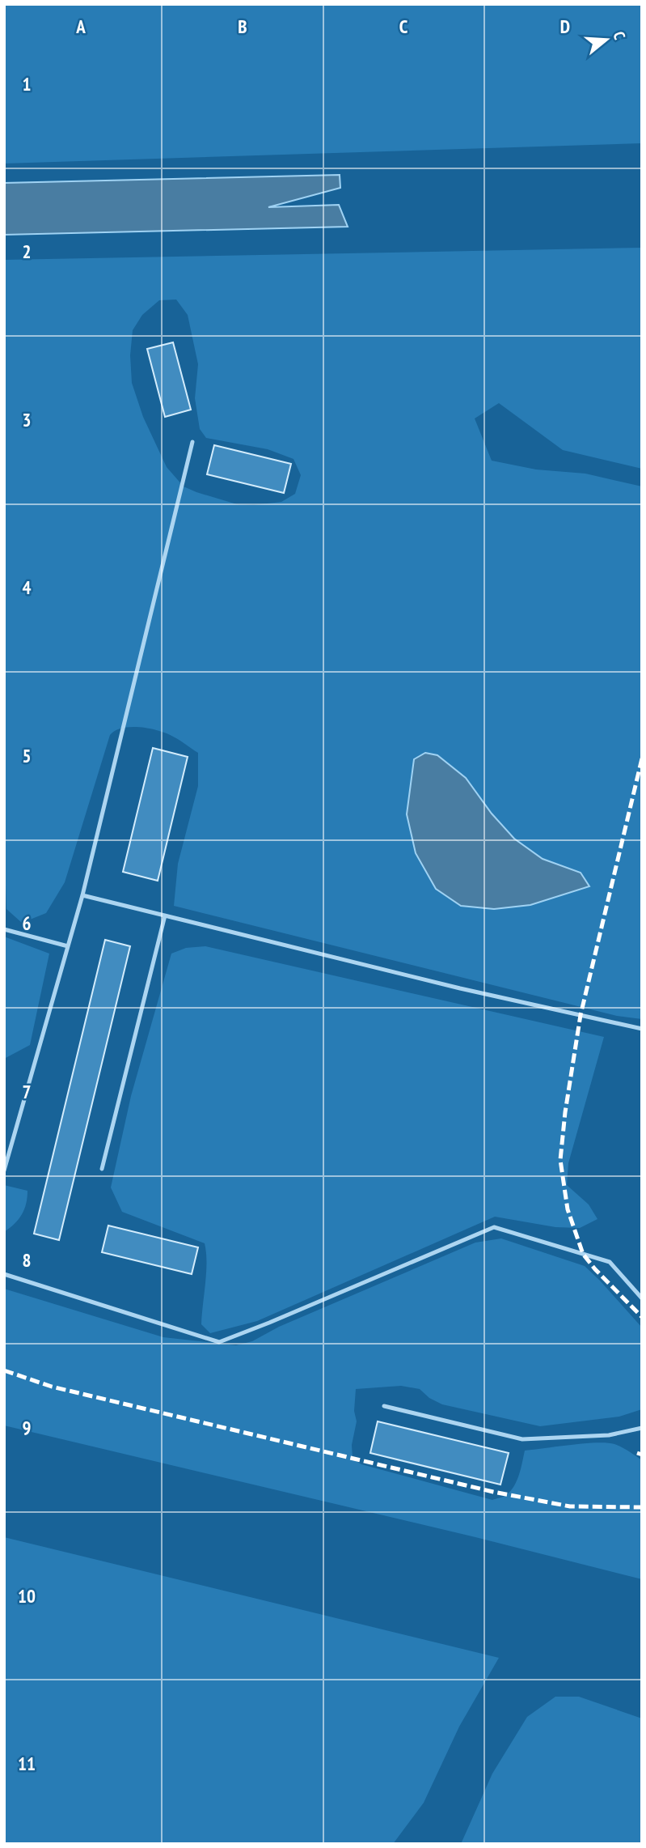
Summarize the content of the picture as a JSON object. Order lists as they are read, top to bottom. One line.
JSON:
{"north":"right","grid":{"columns":["A","B","C","D"],"rows":["1","2","3","4","5","6","7","8","9","10","11"]}}
